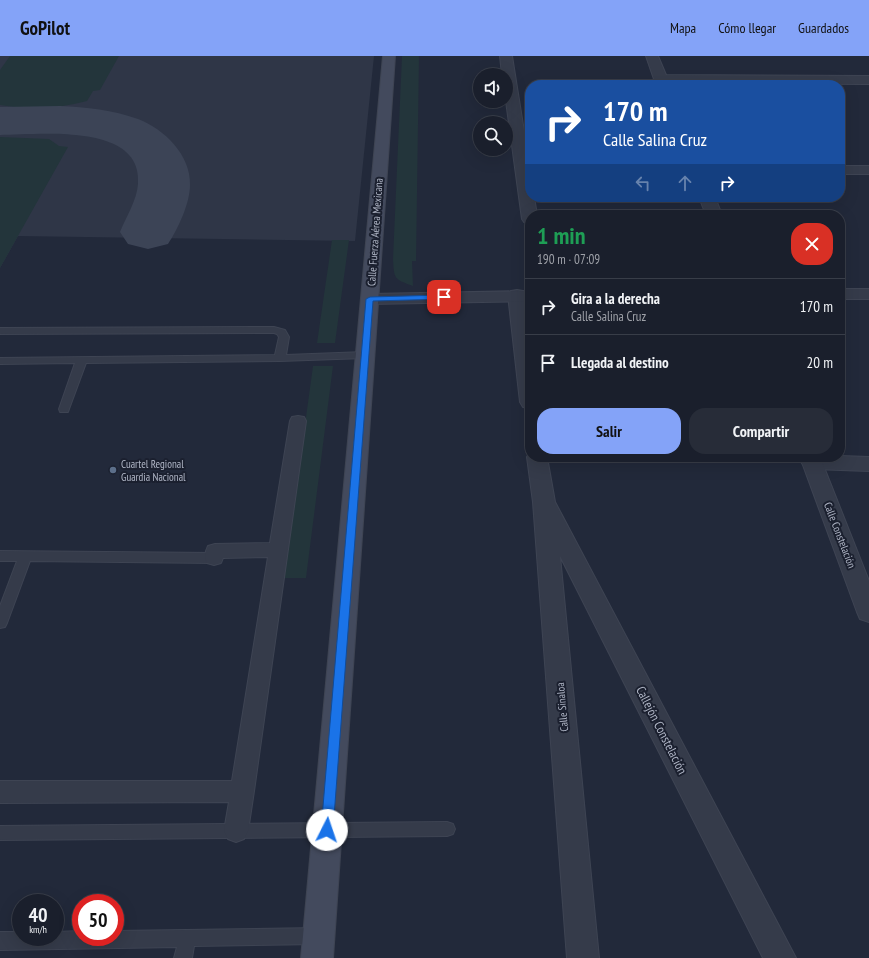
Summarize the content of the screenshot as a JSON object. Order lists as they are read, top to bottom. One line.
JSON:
{"streets":{"main road":["Calle Fuerza Aérea Mexicana"],"street":["Calle Constelación","Calle Sinaloa","Callejón Constelación"]},"crossings":[["Calle Sinaloa","Callejón Constelación"]],"places":["Cuartel Regional Guardia Nacional"],"page":{"header":"GoPilot","nav":["Mapa","Cómo llegar","Guardados"],"turn":["170 m","Calle Salina Cruz"],"heading":["1 min","190 m · 07:09"],"list":[{"name":"Gira a la derecha","note":"Calle Salina Cruz","value":"170 m"},{"name":"Llegada al destino","value":"20 m"}],"buttons":["Salir","Compartir"],"speed":"40 km/h","limit":"50"}}
